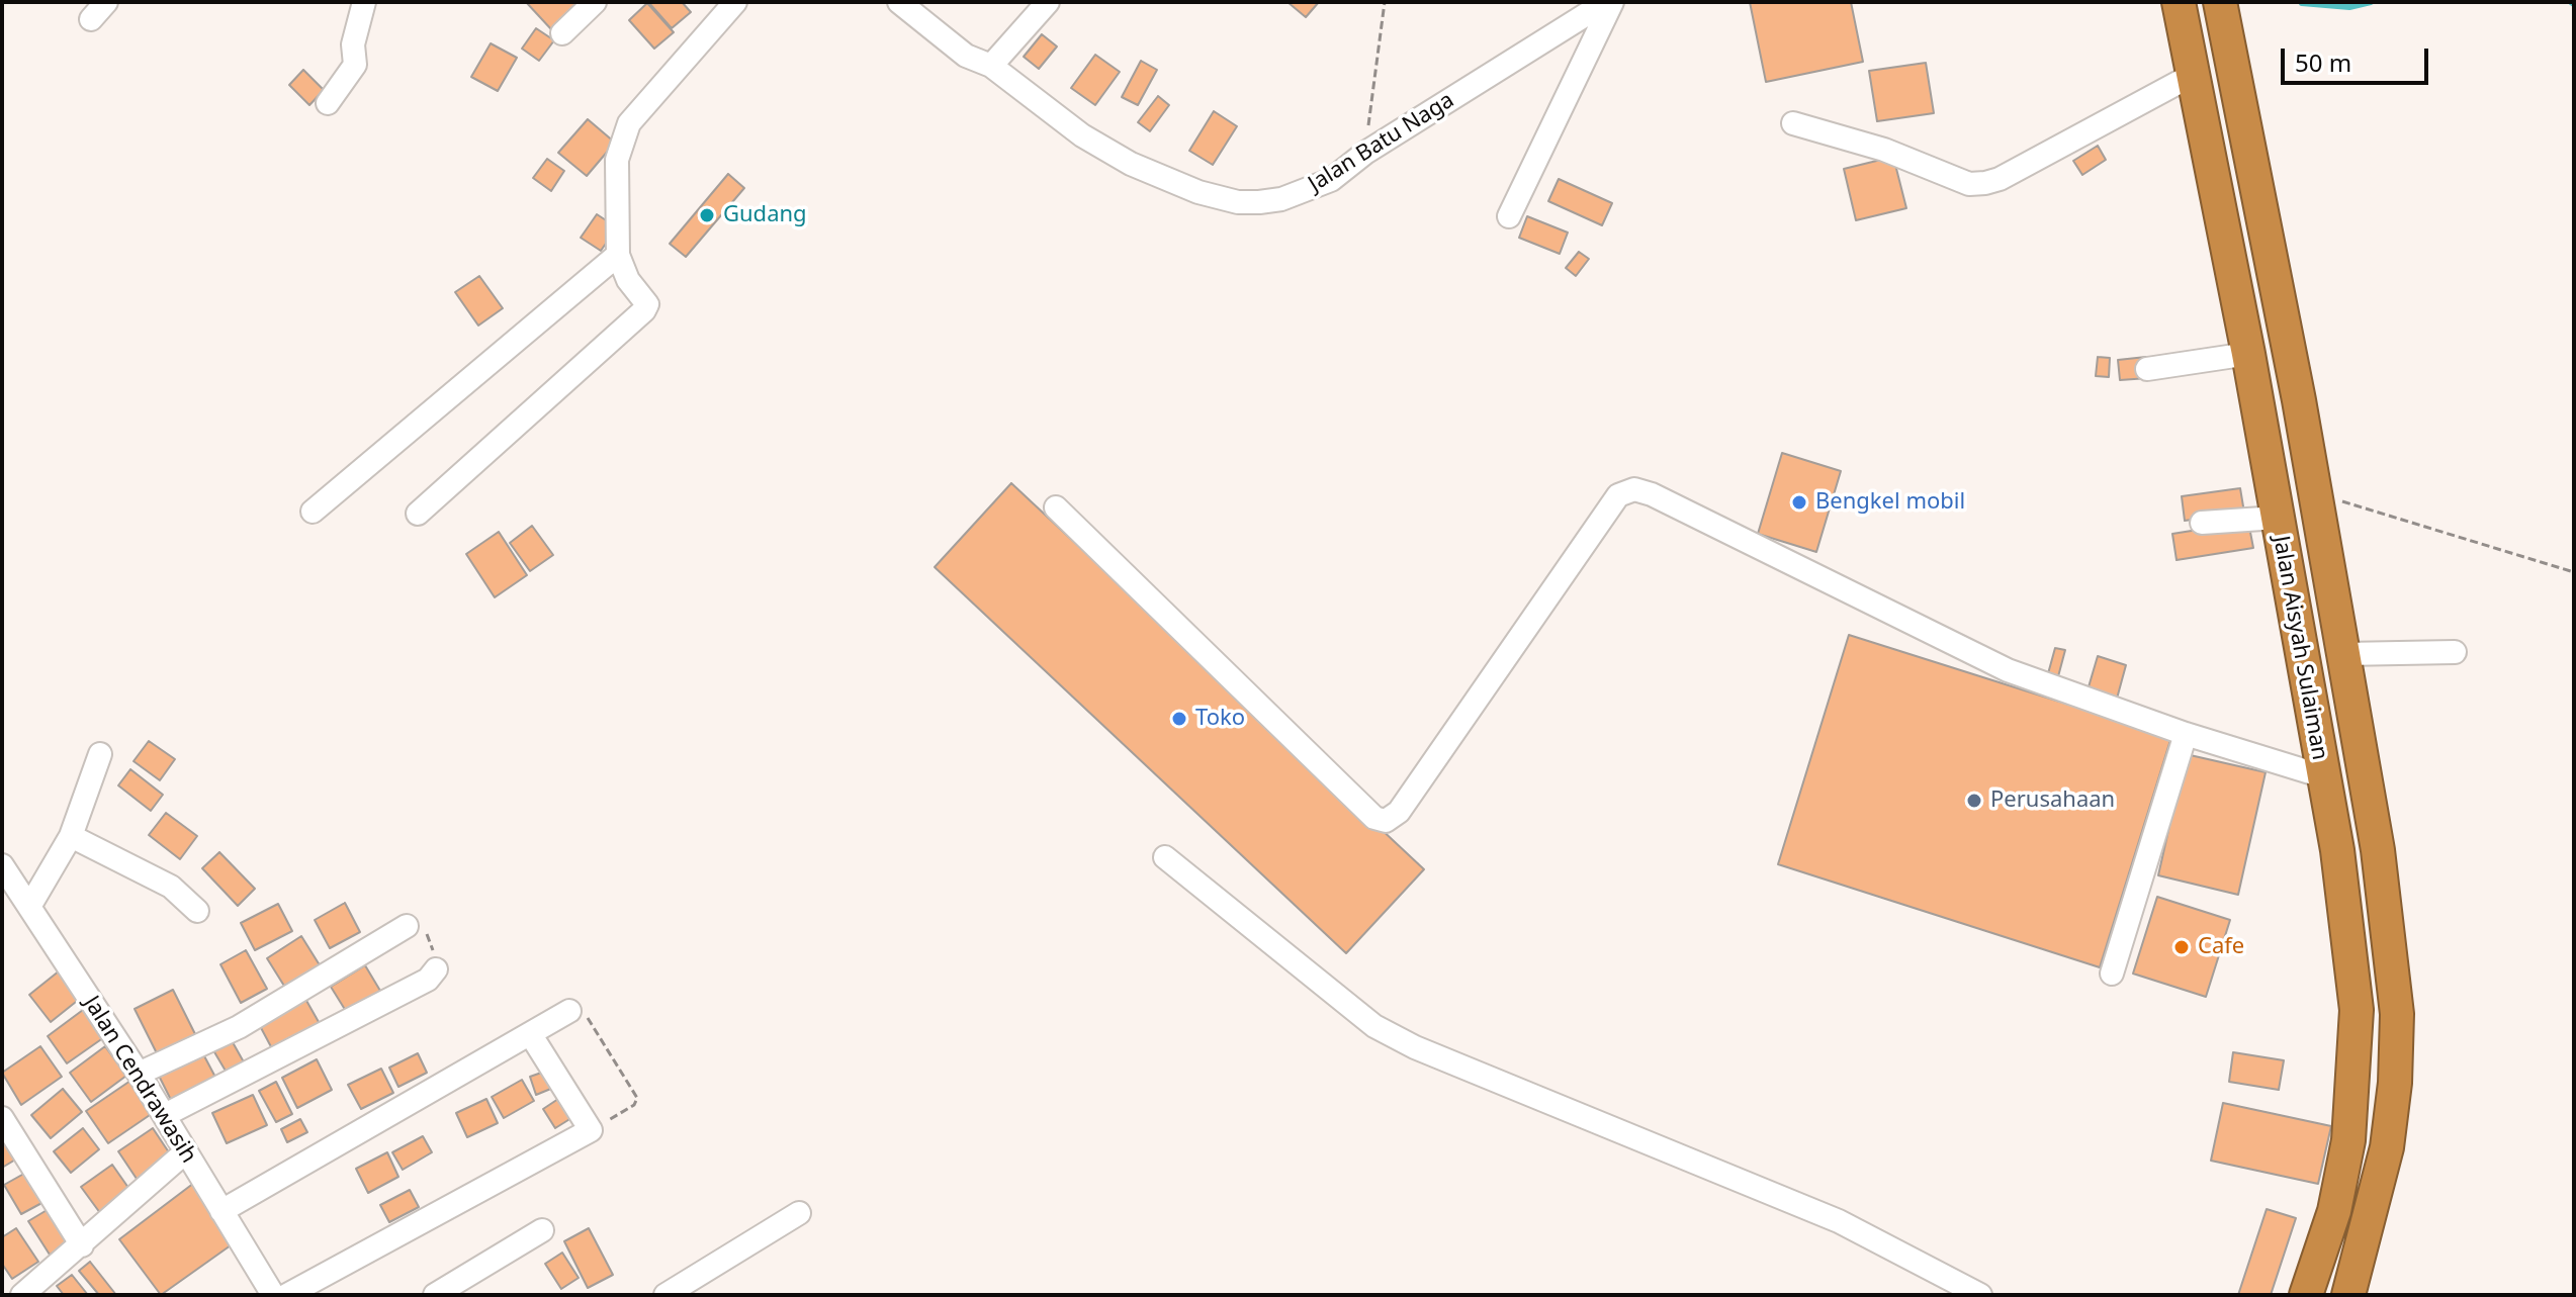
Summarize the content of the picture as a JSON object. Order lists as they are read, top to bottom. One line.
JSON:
{"streets":{"highway":["Jalan Aisyah Sulaiman"],"street":["Jalan Batu Naga","Jalan Cendrawasih"]},"places":["Gudang","Bengkel mobil","Toko","Perusahaan","Cafe"],"scale_bar":"50 m"}
